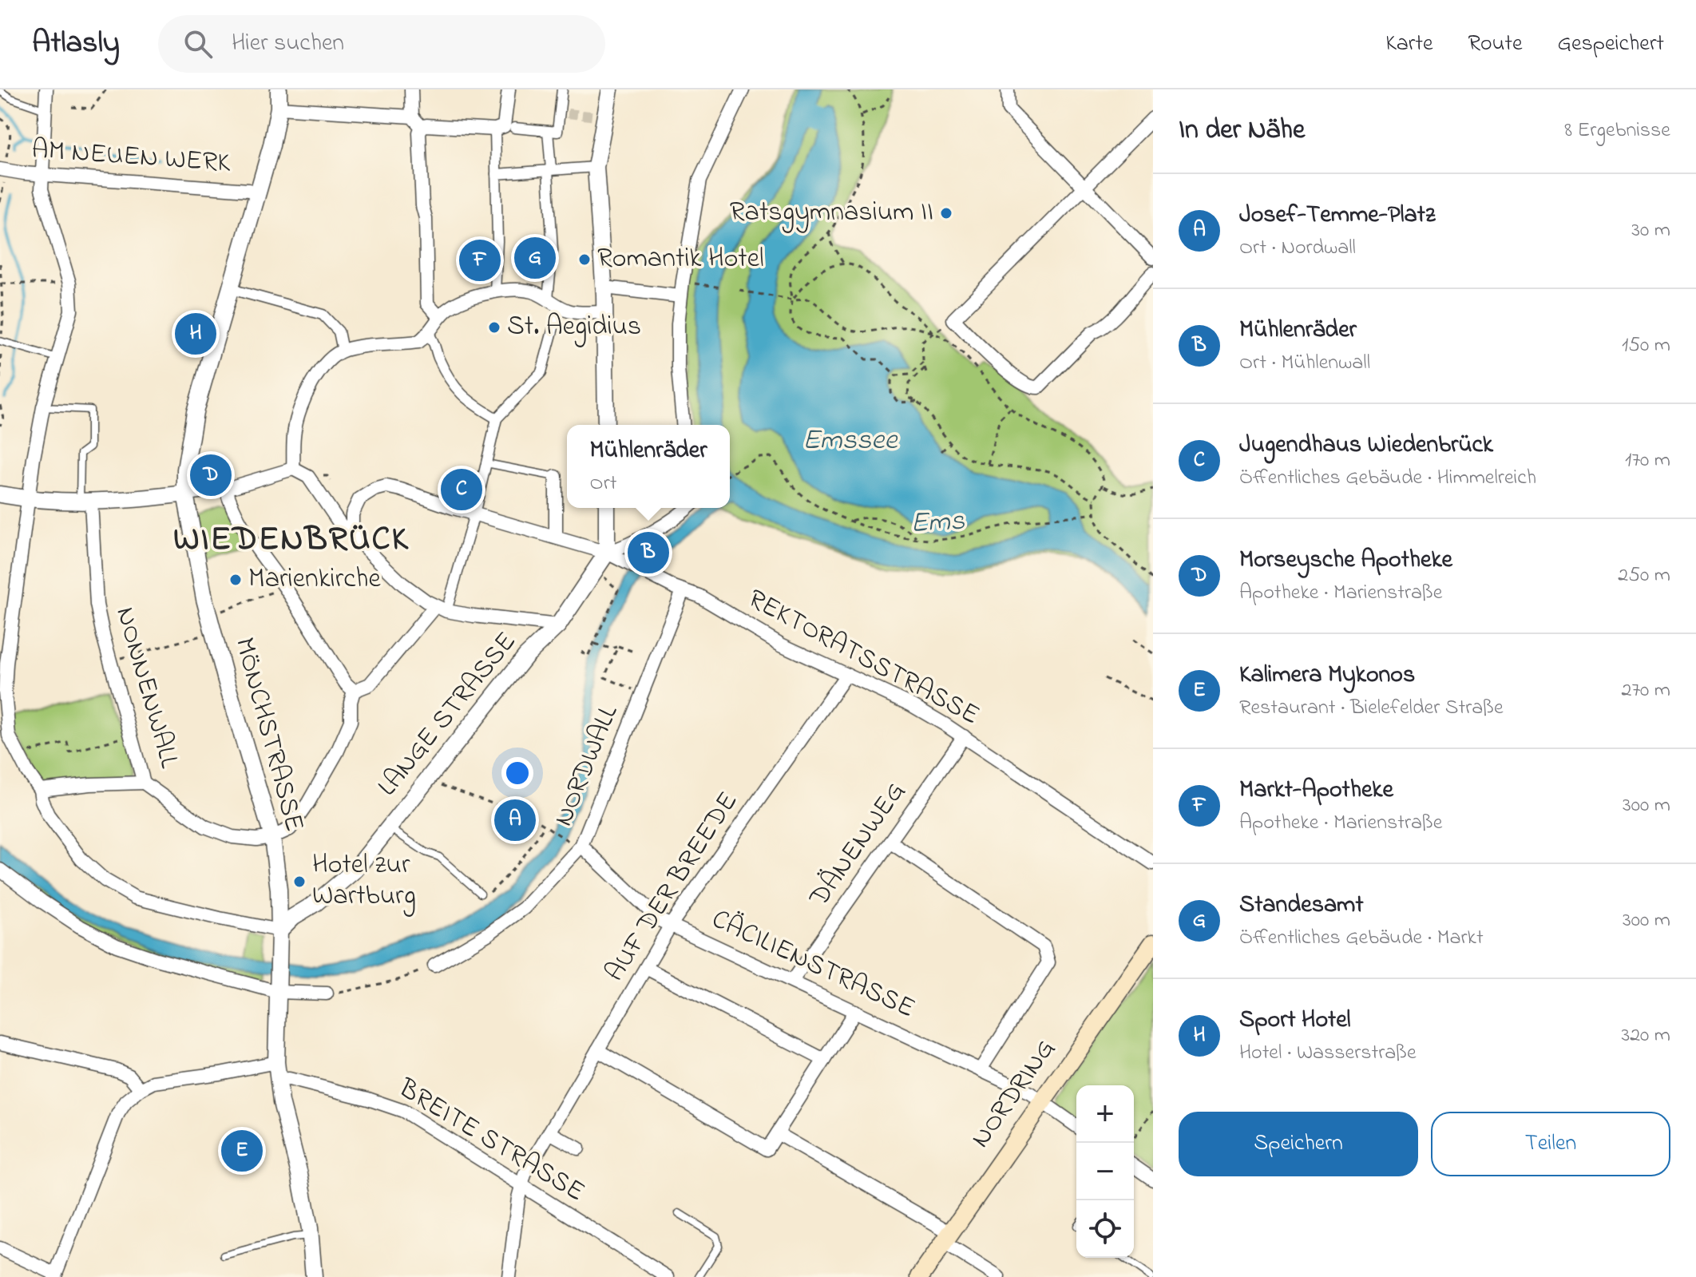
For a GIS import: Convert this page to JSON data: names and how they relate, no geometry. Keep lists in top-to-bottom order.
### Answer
{
  "streets": {
    "main road": ["NORDRING"],
    "street": [
      "AM NEUEN WERK",
      "REKTORATSSTRASSE",
      "NONNENWALL",
      "LANGE STRASSE",
      "MÖNCHSTRASSE",
      "NORDWALL",
      "DÄNENWEG",
      "AUF DER BREEDE",
      "CÄCILIENSTRASSE",
      "BREITE STRASSE"
    ]
  },
  "crossings": [
    ["AM NEUEN WERK", "MÖNCHSTRASSE"],
    ["REKTORATSSTRASSE", "LANGE STRASSE"],
    ["REKTORATSSTRASSE", "NORDWALL"],
    ["REKTORATSSTRASSE", "DÄNENWEG"],
    ["REKTORATSSTRASSE", "AUF DER BREEDE"],
    ["NONNENWALL", "MÖNCHSTRASSE"],
    ["LANGE STRASSE", "MÖNCHSTRASSE"],
    ["MÖNCHSTRASSE", "BREITE STRASSE"],
    ["NORDWALL", "CÄCILIENSTRASSE"],
    ["DÄNENWEG", "CÄCILIENSTRASSE"],
    ["AUF DER BREEDE", "CÄCILIENSTRASSE"],
    ["AUF DER BREEDE", "BREITE STRASSE"],
    ["CÄCILIENSTRASSE", "NORDRING"]
  ],
  "districts": ["WIEDENBRÜCK"],
  "water": ["Emssee", "Ems"],
  "places": [
    "Ratsgymnasium II",
    "Romantik Hotel",
    "St. Aegidius",
    "Marienkirche",
    "Hotel zur Wartburg"
  ],
  "page": {
    "header": "Atlasly",
    "search": "Hier suchen",
    "nav": ["Karte", "Route", "Gespeichert"],
    "heading": ["In der Nähe", "8 Ergebnisse"],
    "list": [
      {
        "mark": "A",
        "name": "Josef-Temme-Platz",
        "note": "Ort · Nordwall",
        "value": "30 m"
      },
      {
        "mark": "B",
        "name": "Mühlenräder",
        "note": "Ort · Mühlenwall",
        "value": "150 m"
      },
      {
        "mark": "C",
        "name": "Jugendhaus Wiedenbrück",
        "note": "Öffentliches Gebäude · Himmelreich",
        "value": "170 m"
      },
      {
        "mark": "D",
        "name": "Morseysche Apotheke",
        "note": "Apotheke · Marienstraße",
        "value": "250 m"
      },
      {
        "mark": "E",
        "name": "Kalimera Mykonos",
        "note": "Restaurant · Bielefelder Straße",
        "value": "270 m"
      },
      {
        "mark": "F",
        "name": "Markt-Apotheke",
        "note": "Apotheke · Marienstraße",
        "value": "300 m"
      },
      {
        "mark": "G",
        "name": "Standesamt",
        "note": "Öffentliches Gebäude · Markt",
        "value": "300 m"
      },
      {
        "mark": "H",
        "name": "Sport Hotel",
        "note": "Hotel · Wasserstraße",
        "value": "320 m"
      }
    ],
    "pins": [
      "G",
      "F",
      "H",
      "D",
      "C",
      "B",
      "A",
      "E"
    ],
    "popup": ["Mühlenräder", "Ort"],
    "map_buttons": ["+", "−"],
    "buttons": ["Speichern", "Teilen"]
  }
}
